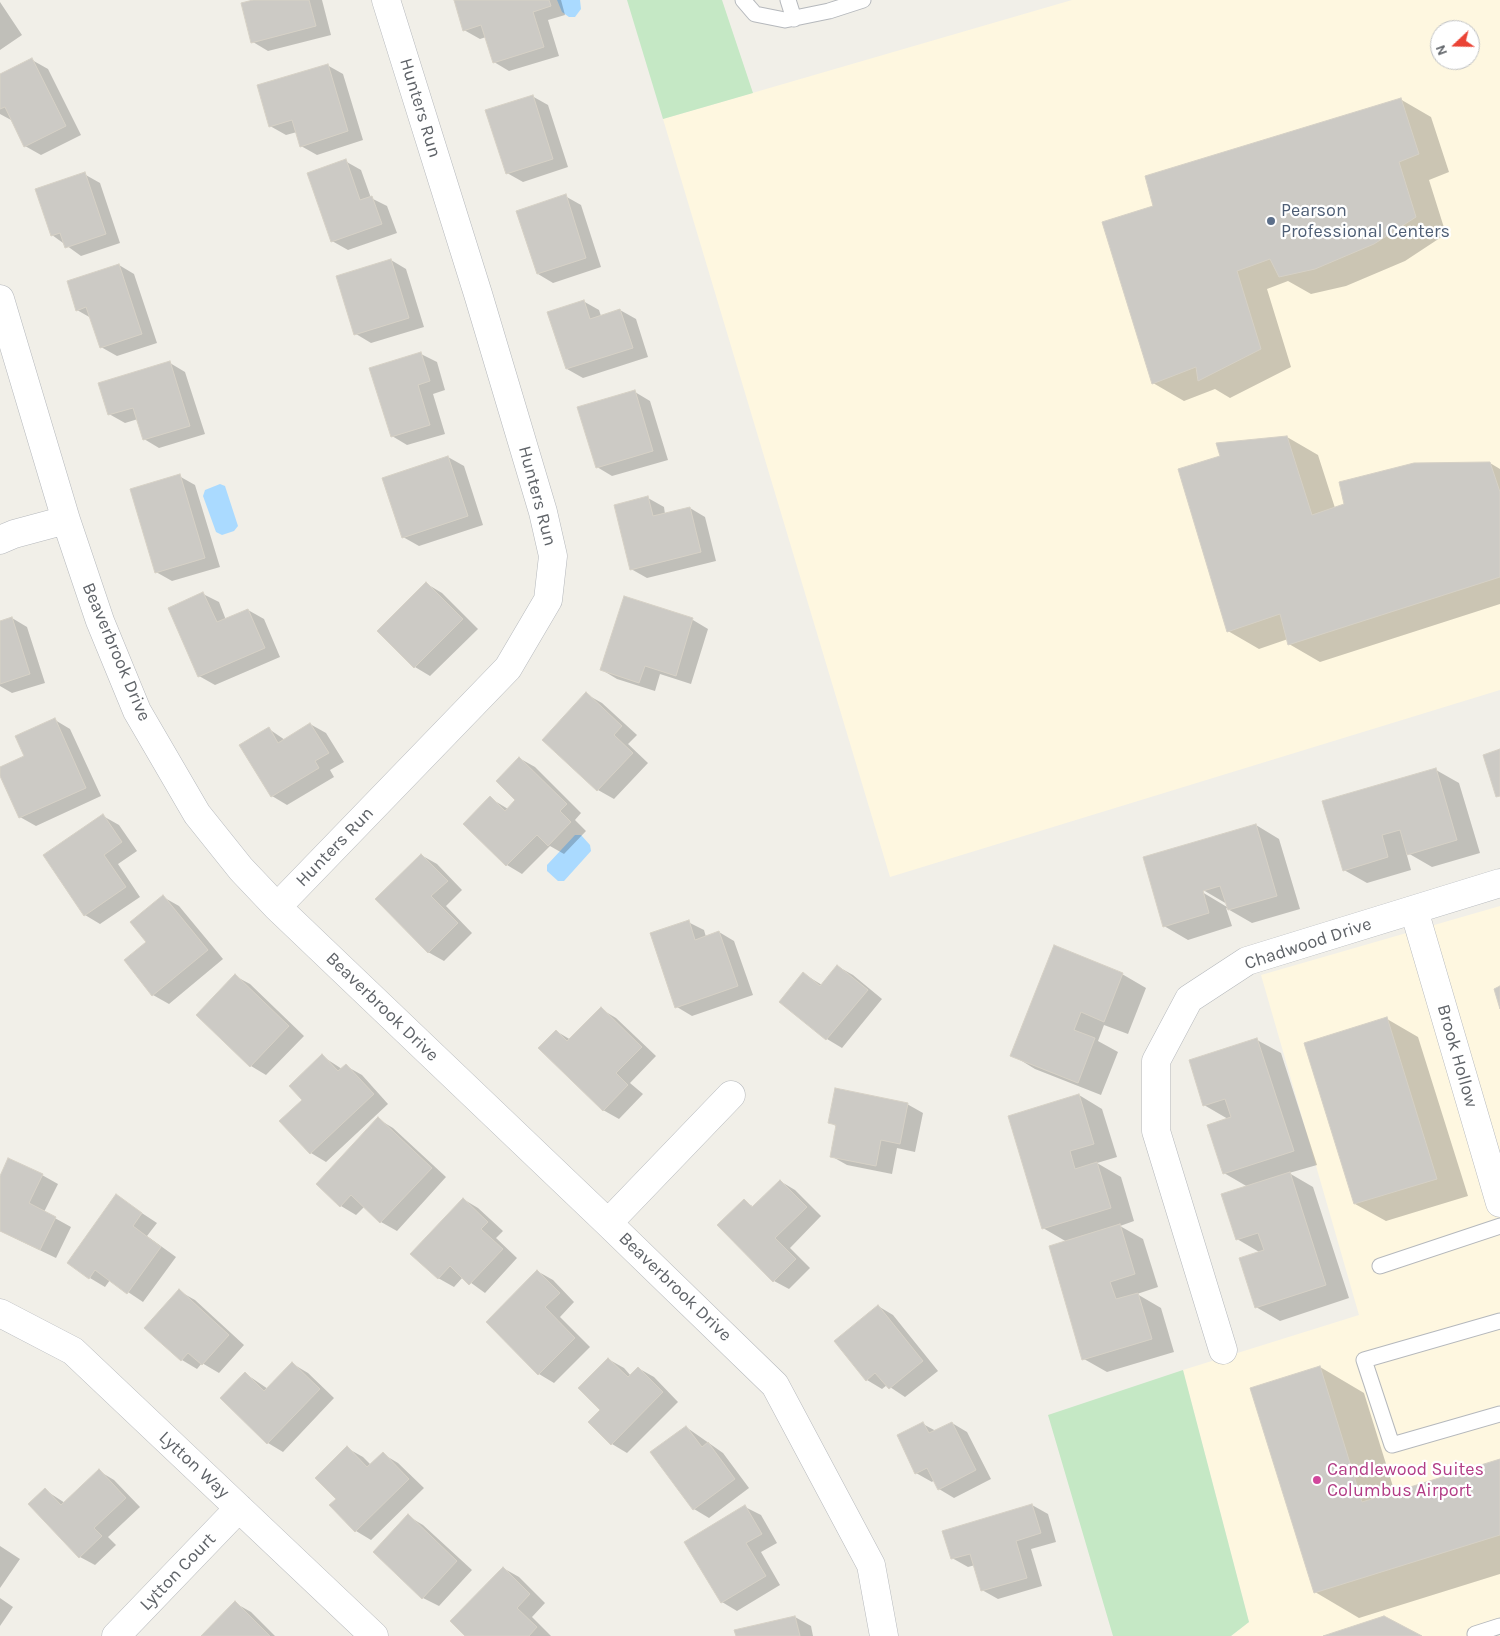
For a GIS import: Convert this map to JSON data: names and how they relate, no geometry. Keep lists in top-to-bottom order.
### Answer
{
  "streets": {
    "street": [
      "Hunters Run",
      "Beaverbrook Drive",
      "Chadwood Drive",
      "Brook Hollow",
      "Lytton Way",
      "Lytton Court"
    ]
  },
  "crossings": [
    ["Hunters Run", "Beaverbrook Drive"],
    ["Chadwood Drive", "Brook Hollow"],
    ["Lytton Way", "Lytton Court"]
  ],
  "places": ["Pearson Professional Centers", "Candlewood Suites Columbus Airport"],
  "north": "left"
}
